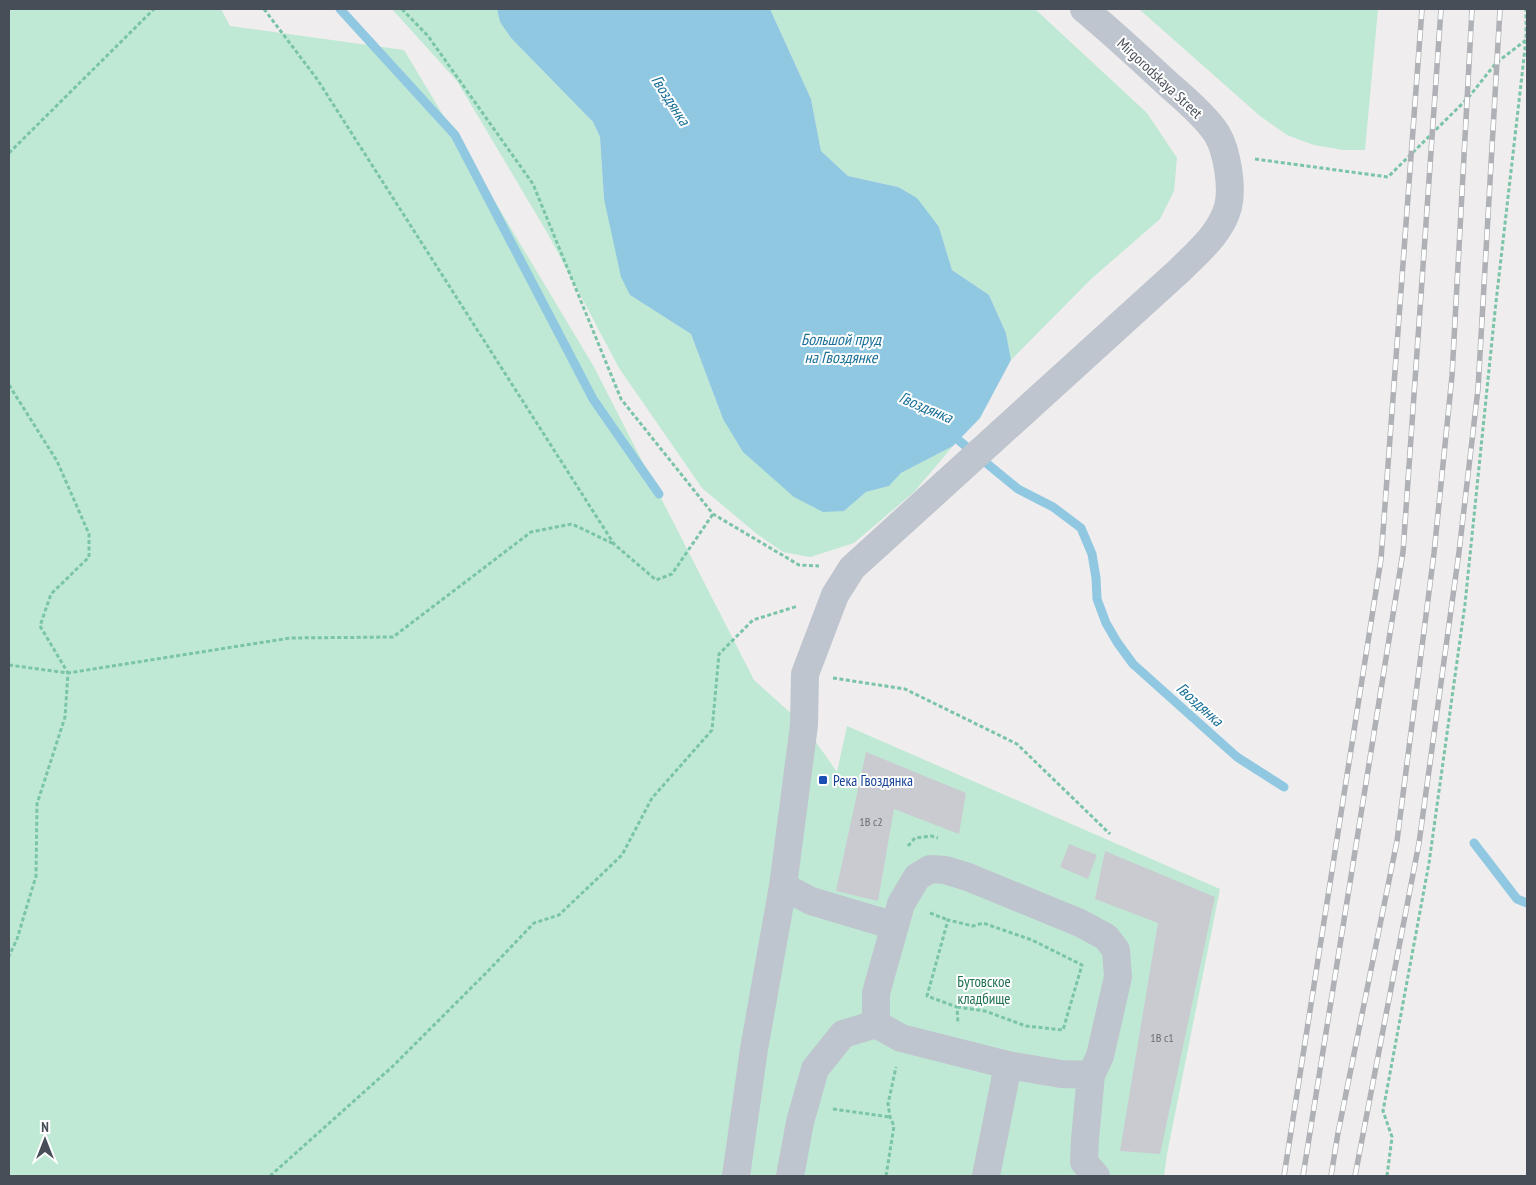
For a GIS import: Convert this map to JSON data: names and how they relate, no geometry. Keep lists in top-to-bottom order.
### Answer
{
  "streets": {
    "street": ["Mirgorodskaya Street"]
  },
  "water": ["Гвоздянка", "Большой пруд на Гвоздянке"],
  "parks": ["Бутовское кладбище"],
  "places": {
    "transit": ["Река Гвоздянка"]
  },
  "house_numbers": ["1В с2", "1В с1"],
  "north": "top"
}
